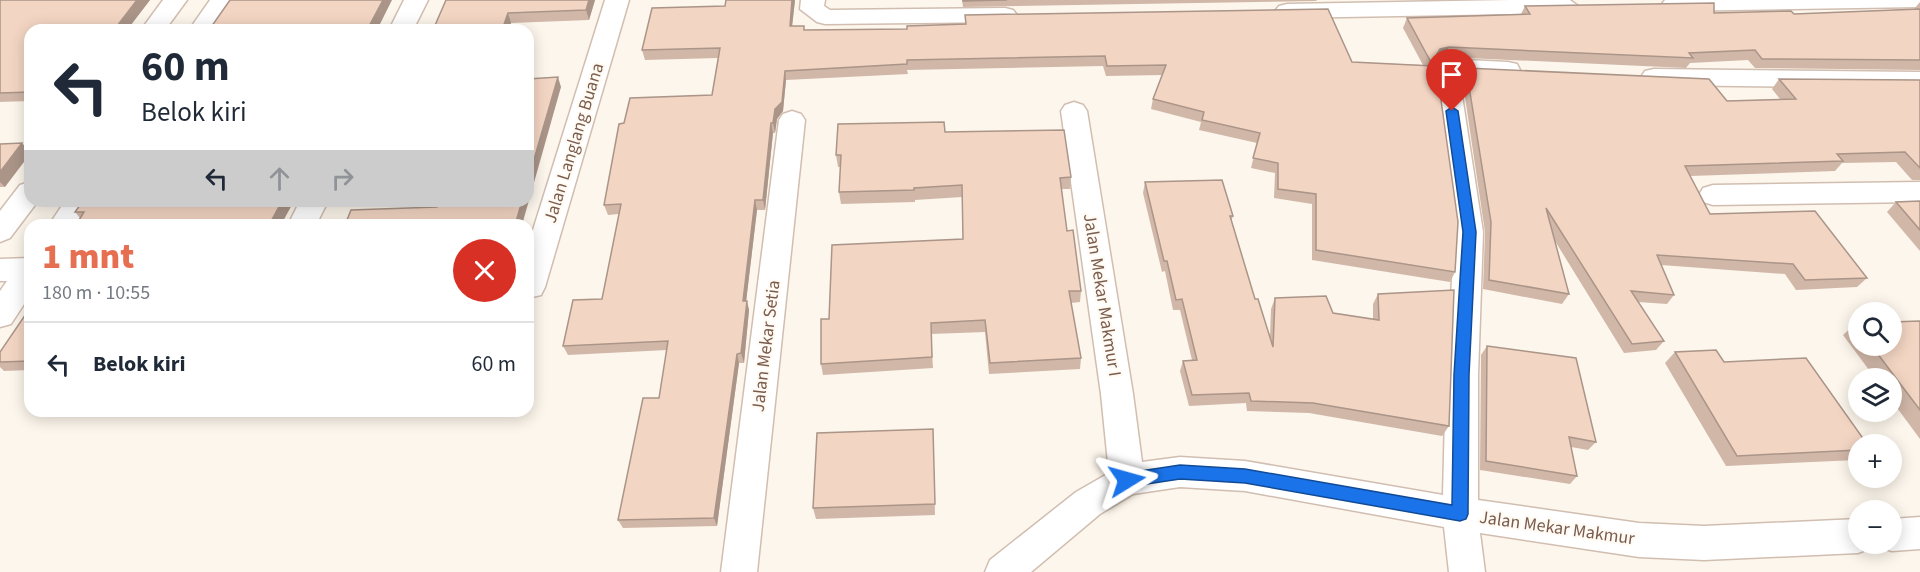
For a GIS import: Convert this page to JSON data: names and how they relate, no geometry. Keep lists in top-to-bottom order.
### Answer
{
  "streets": {
    "street": [
      "Jalan Langlang Buana",
      "Jalan Mekar Makmur I",
      "Jalan Mekar Setia",
      "Jalan Mekar Makmur"
    ]
  },
  "crossings": [
    ["Jalan Mekar Makmur I", "Jalan Mekar Makmur"]
  ],
  "page": {
    "turn": ["60 m", "Belok kiri"],
    "heading": ["1 mnt", "180 m · 10:55"],
    "map_buttons": ["+", "−"],
    "list": [
      {
        "name": "Belok kiri",
        "value": "60 m"
      }
    ]
  }
}
